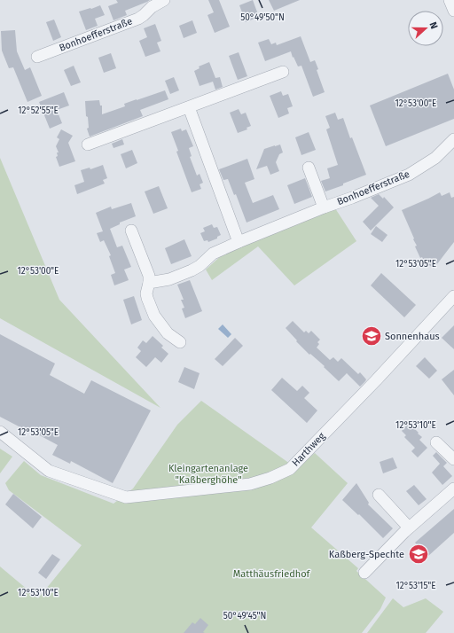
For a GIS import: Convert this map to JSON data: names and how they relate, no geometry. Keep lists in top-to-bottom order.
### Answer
{
  "streets": {
    "street": ["Bonhoefferstraße", "Harthweg"]
  },
  "parks": ["Kleingartenanlage \"Kaßberghöhe\"", "Matthäusfriedhof"],
  "places": {
    "school or university": ["Sonnenhaus", "Kaßberg-Spechte"]
  },
  "north": "right",
  "coordinates": [
    "50°49'50\"N",
    "12°53'00\"E",
    "12°52'55\"E",
    "12°53'05\"E",
    "12°53'10\"E",
    "12°53'15\"E",
    "50°49'45\"N"
  ]
}
